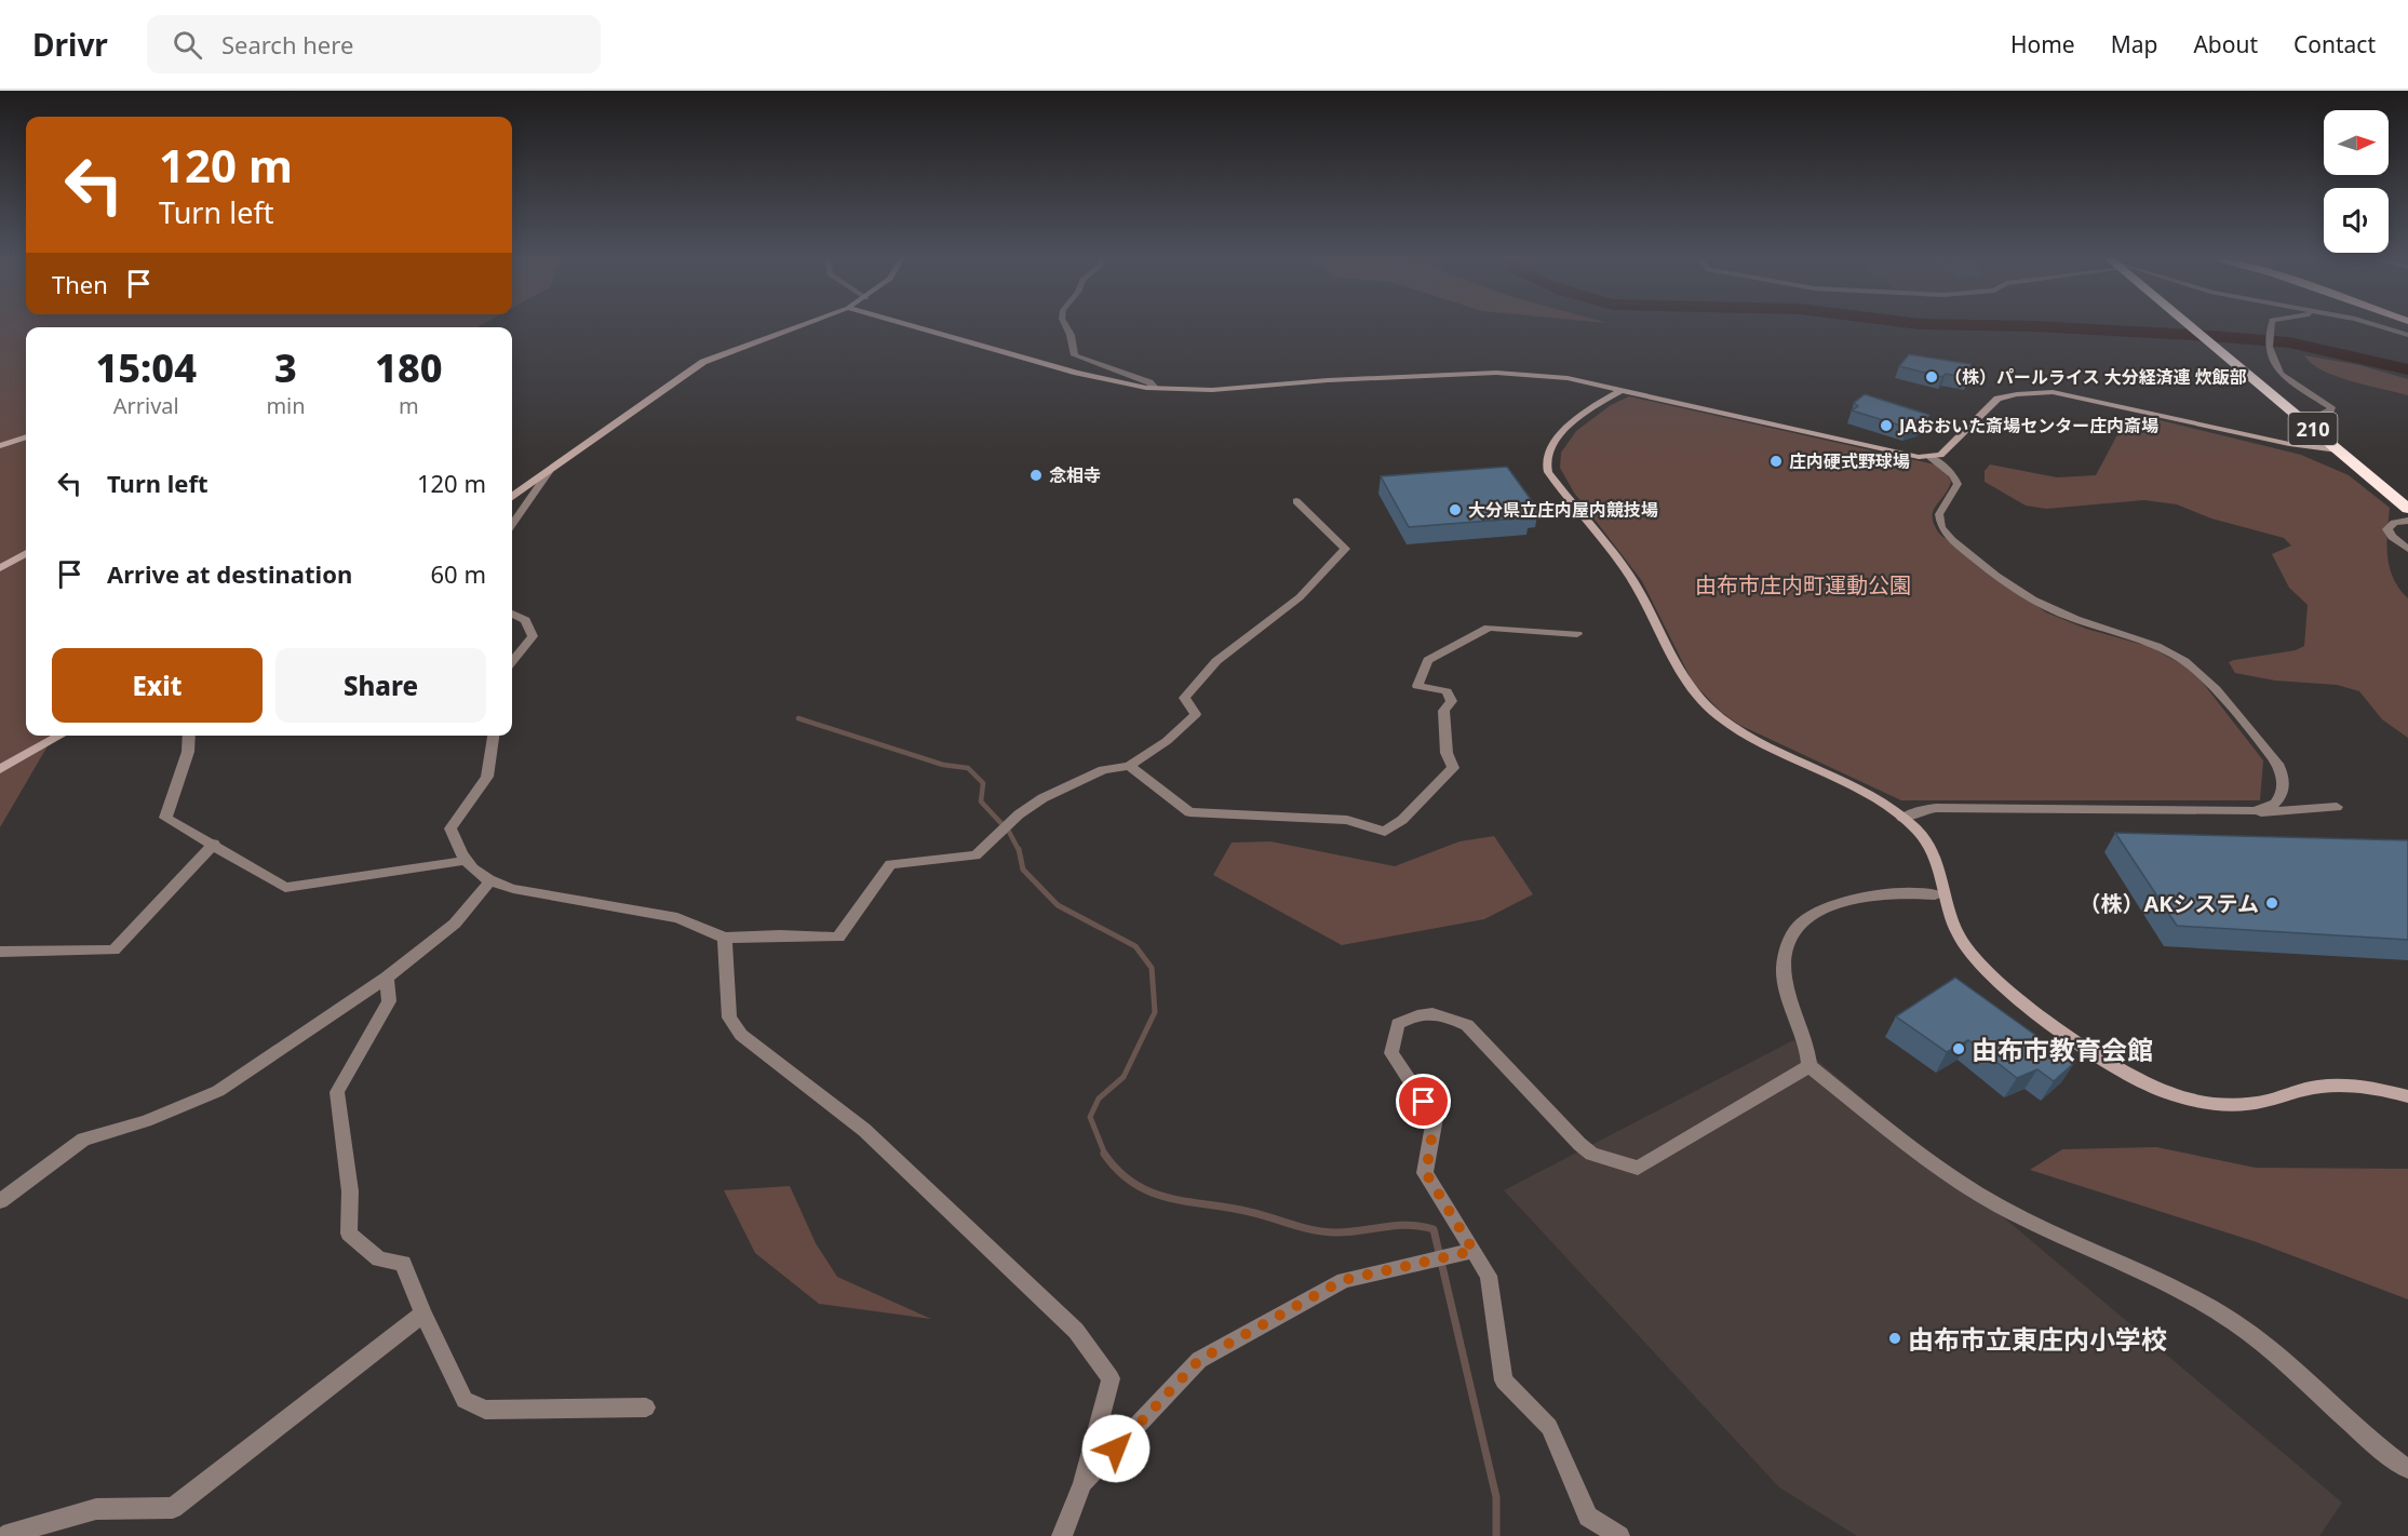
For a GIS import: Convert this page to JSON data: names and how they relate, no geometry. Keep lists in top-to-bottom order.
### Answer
{
  "streets": {
    "highway": ["210"]
  },
  "parks": ["由布市庄内町運動公園"],
  "places": [
    "（株）パールライス 大分経済連 炊飯部",
    "JAおおいた斎場センター庄内斎場",
    "庄内硬式野球場",
    "念相寺",
    "大分県立庄内屋内競技場",
    "（株）AKシステム",
    "由布市教育会館",
    "由布市立東庄内小学校"
  ],
  "north": "right",
  "page": {
    "header": "Drivr",
    "search": "Search here",
    "nav": [
      "Home",
      "Map",
      "About",
      "Contact"
    ],
    "turn": ["120 m", "Turn left"],
    "then": "Then",
    "eta": [
      "15:04",
      "Arrival",
      "3",
      "min",
      "180",
      "m"
    ],
    "list": [
      {
        "name": "Turn left",
        "value": "120 m"
      },
      {
        "name": "Arrive at destination",
        "value": "60 m"
      }
    ],
    "buttons": ["Exit", "Share"]
  }
}
